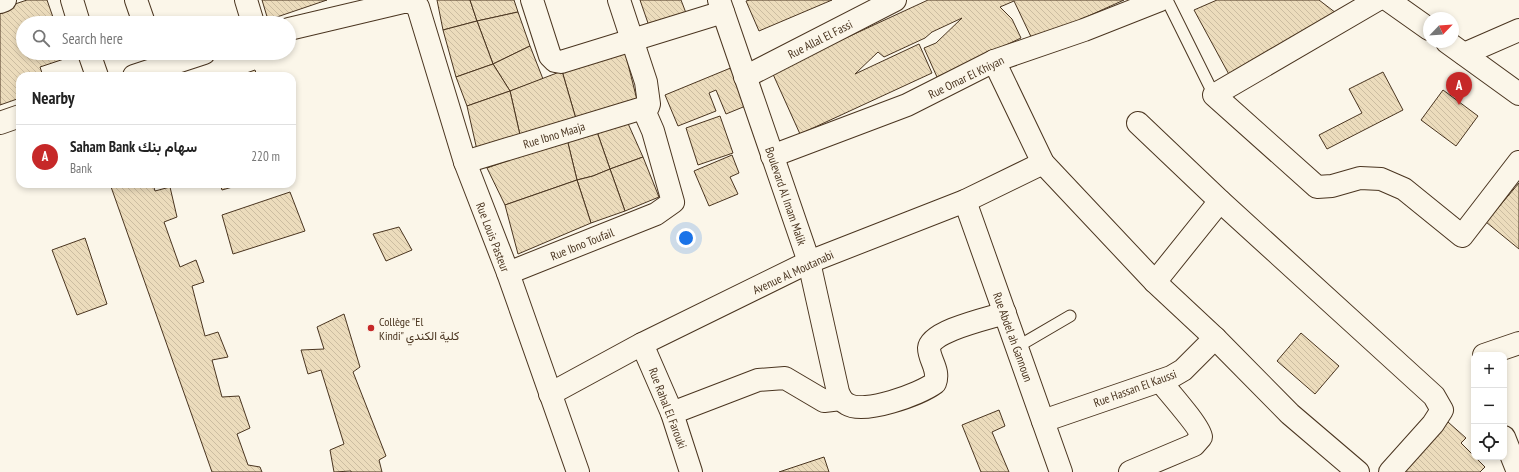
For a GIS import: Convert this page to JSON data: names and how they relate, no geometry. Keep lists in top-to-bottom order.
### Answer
{
  "streets": {
    "street": [
      "Rue Allal El Fassi",
      "Rue Omar El Khiyan",
      "Rue Ibno Maaja",
      "Boulevard Al Imam Malik",
      "Rue Louis Pasteur",
      "Rue Ibno Toufail",
      "Avenue Al Moutanabi",
      "Rue Abdel ah Gannoun",
      "Rue Hassan El Kaussi",
      "Rue Rahal El Farouki"
    ]
  },
  "crossings": [
    ["Rue Allal El Fassi", "Boulevard Al Imam Malik"],
    ["Rue Omar El Khiyan", "Boulevard Al Imam Malik"],
    ["Rue Ibno Maaja", "Rue Louis Pasteur"],
    ["Rue Ibno Maaja", "Rue Ibno Toufail"],
    ["Boulevard Al Imam Malik", "Avenue Al Moutanabi"],
    ["Rue Louis Pasteur", "Rue Ibno Toufail"],
    ["Rue Louis Pasteur", "Avenue Al Moutanabi"],
    ["Avenue Al Moutanabi", "Rue Abdel ah Gannoun"],
    ["Avenue Al Moutanabi", "Rue Rahal El Farouki"],
    ["Rue Abdel ah Gannoun", "Rue Hassan El Kaussi"]
  ],
  "places": ["Collège \"El Kindi\" كلية الكندي"],
  "north": "top right",
  "page": {
    "search": "Search here",
    "pins": "A",
    "heading": "Nearby",
    "list": [
      {
        "mark": "A",
        "name": "Saham Bank سهام بنك",
        "note": "Bank",
        "value": "220 m"
      }
    ],
    "map_buttons": ["+", "−"]
  }
}
